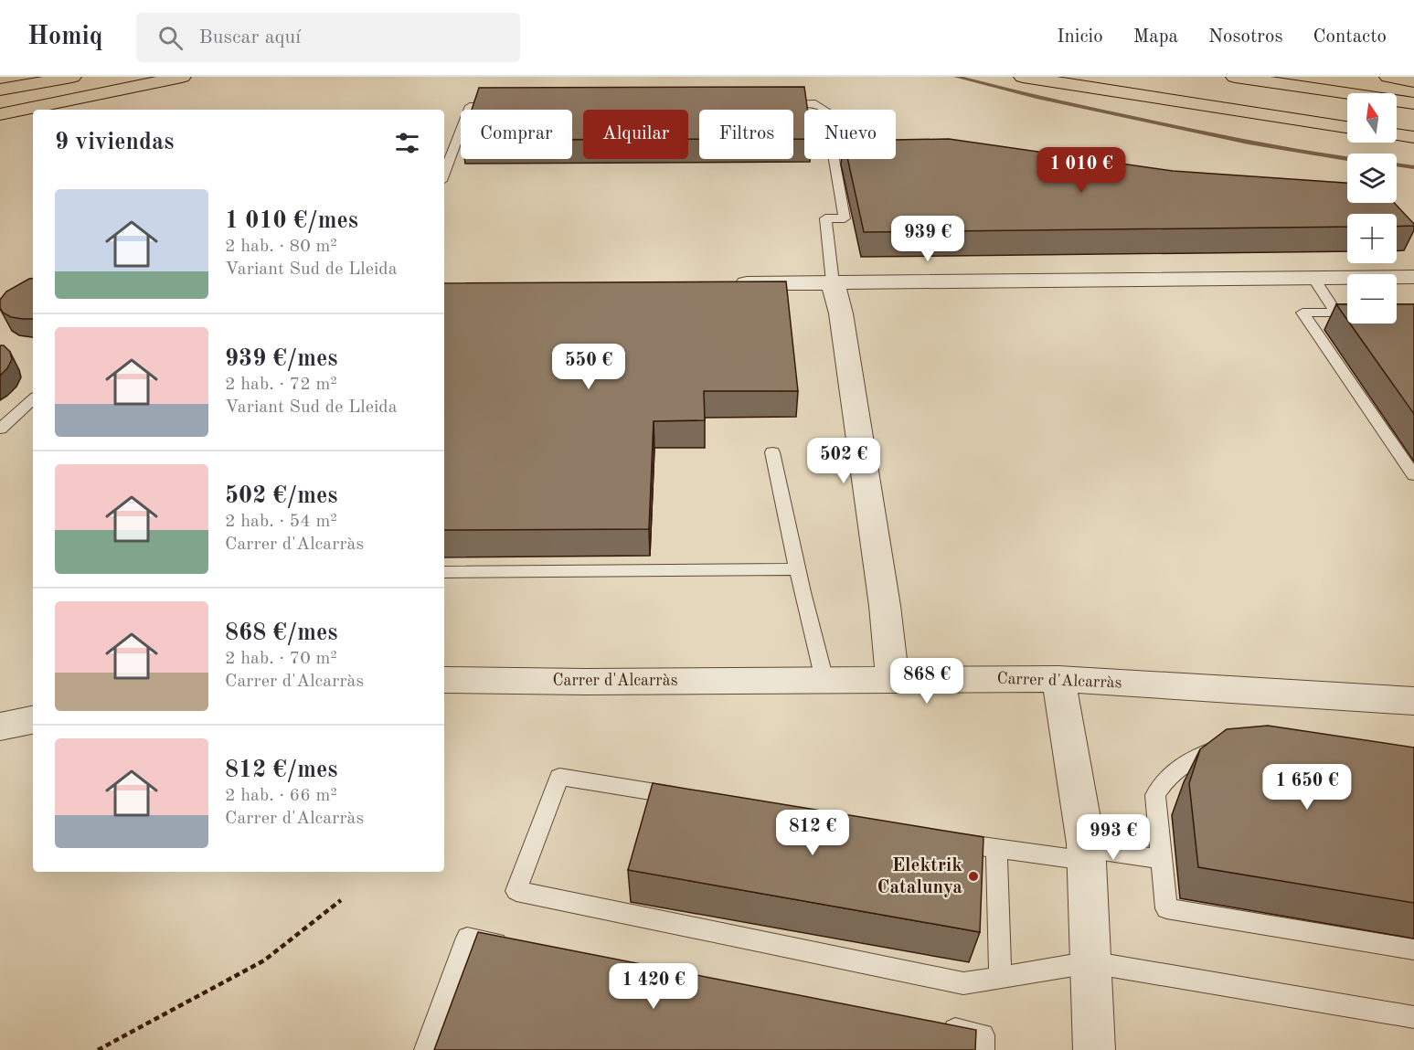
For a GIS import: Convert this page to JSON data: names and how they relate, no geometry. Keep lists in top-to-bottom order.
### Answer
{
  "streets": {
    "street": ["Carrer d'Alcarràs"]
  },
  "places": ["Elektrik Catalunya"],
  "north": "top",
  "page": {
    "header": "Homiq",
    "search": "Buscar aquí",
    "nav": [
      "Inicio",
      "Mapa",
      "Nosotros",
      "Contacto"
    ],
    "map_buttons": ["+", "−"],
    "chip": [
      "Comprar",
      "Alquilar",
      "Filtros",
      "Nuevo"
    ],
    "heading": "9 viviendas",
    "price": [
      "1 010 €",
      "939 €",
      "550 €",
      "502 €",
      "868 €",
      "1 650 €",
      "812 €",
      "993 €",
      "1 420 €"
    ],
    "list": [
      {
        "name": "1 010 €/mes",
        "note": "2 hab. · 80 m² · Variant Sud de Lleida"
      },
      {
        "name": "939 €/mes",
        "note": "2 hab. · 72 m² · Variant Sud de Lleida"
      },
      {
        "name": "502 €/mes",
        "note": "2 hab. · 54 m² · Carrer d'Alcarràs"
      },
      {
        "name": "868 €/mes",
        "note": "2 hab. · 70 m² · Carrer d'Alcarràs"
      },
      {
        "name": "812 €/mes",
        "note": "2 hab. · 66 m² · Carrer d'Alcarràs"
      }
    ]
  }
}
